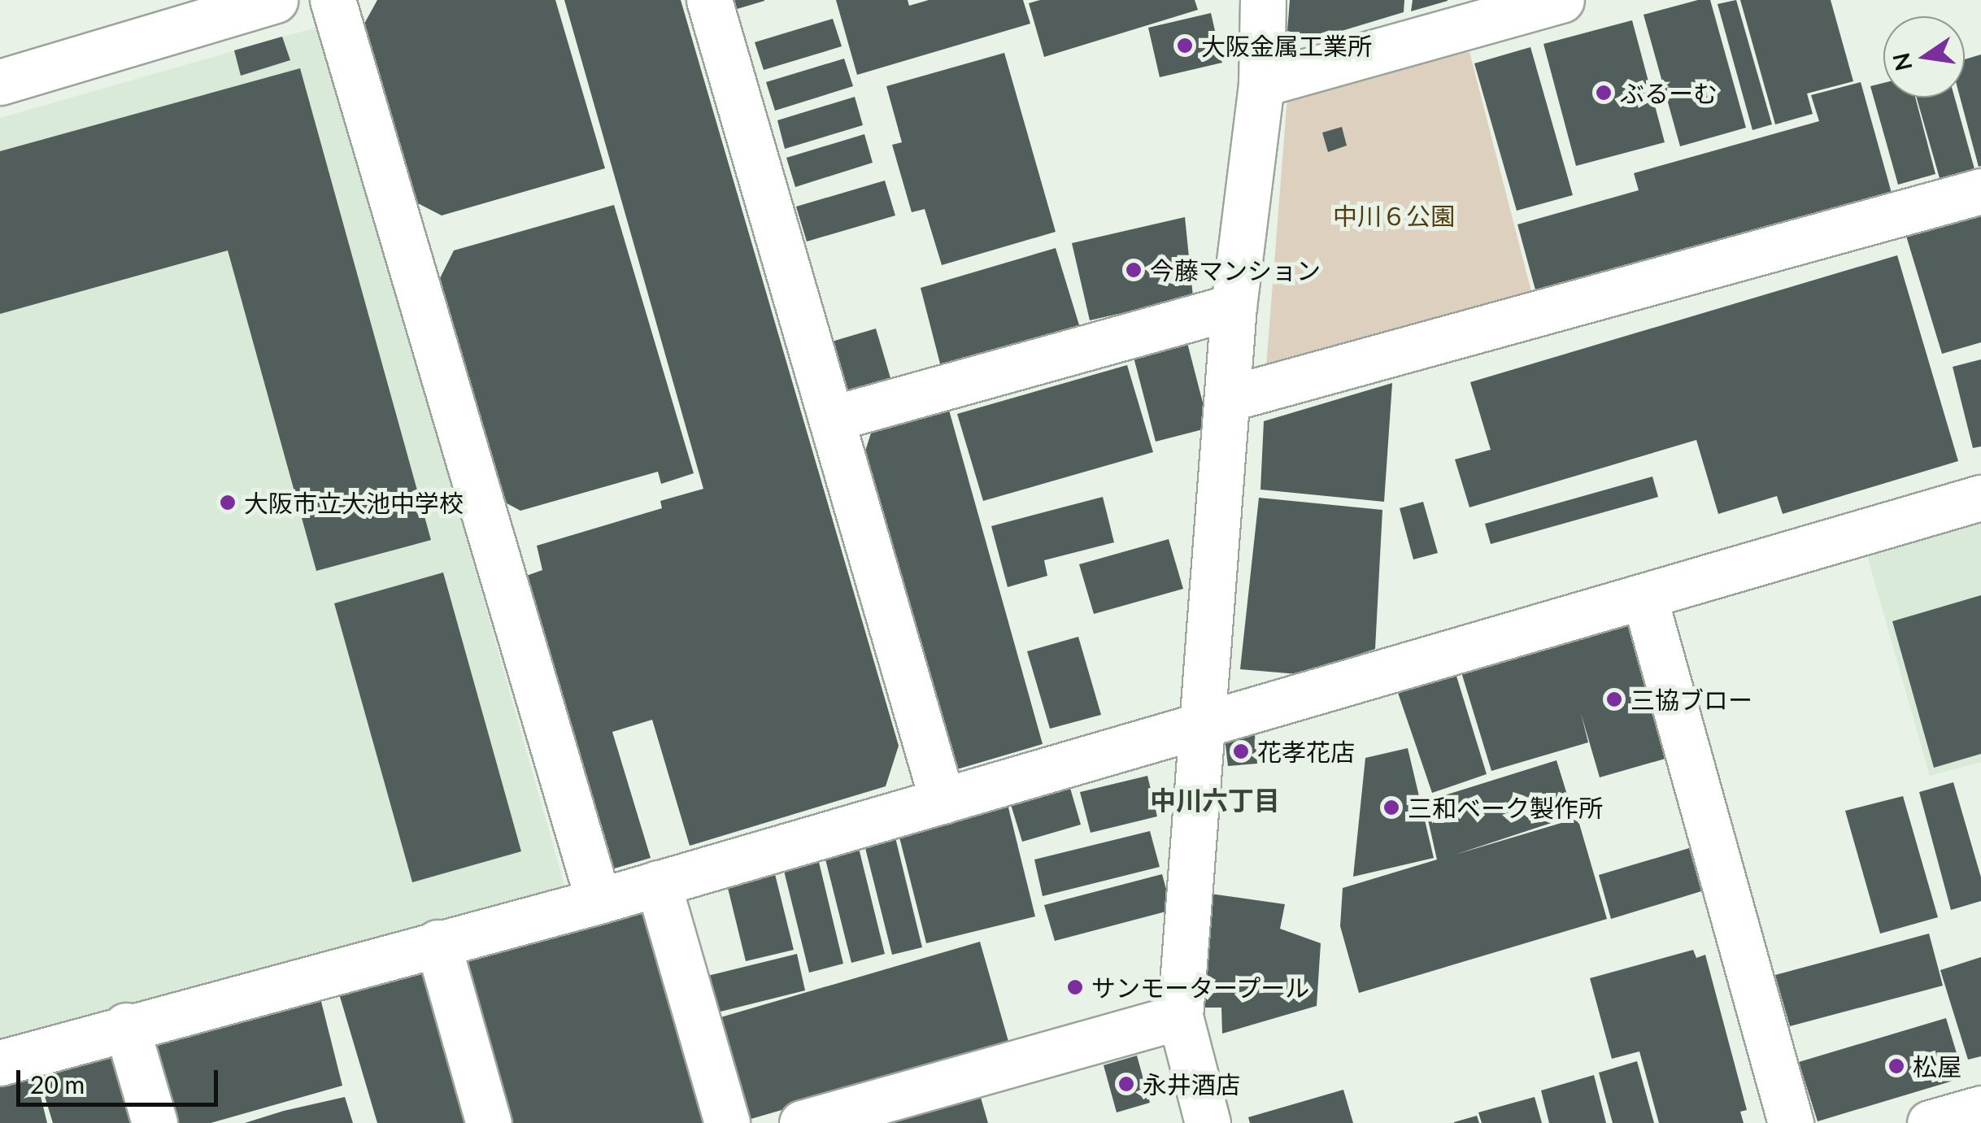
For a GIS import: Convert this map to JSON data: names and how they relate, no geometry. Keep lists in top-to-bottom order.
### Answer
{
  "districts": ["中川六丁目"],
  "parks": ["中川６公園"],
  "places": [
    "大阪金属工業所",
    "ぶるーむ",
    "今藤マンション",
    "大阪市立大池中学校",
    "三協ブロー",
    "花孝花店",
    "三和ベーク製作所",
    "サンモータープール",
    "松屋",
    "永井酒店"
  ],
  "scale_bar": "20 m",
  "north": "left"
}
